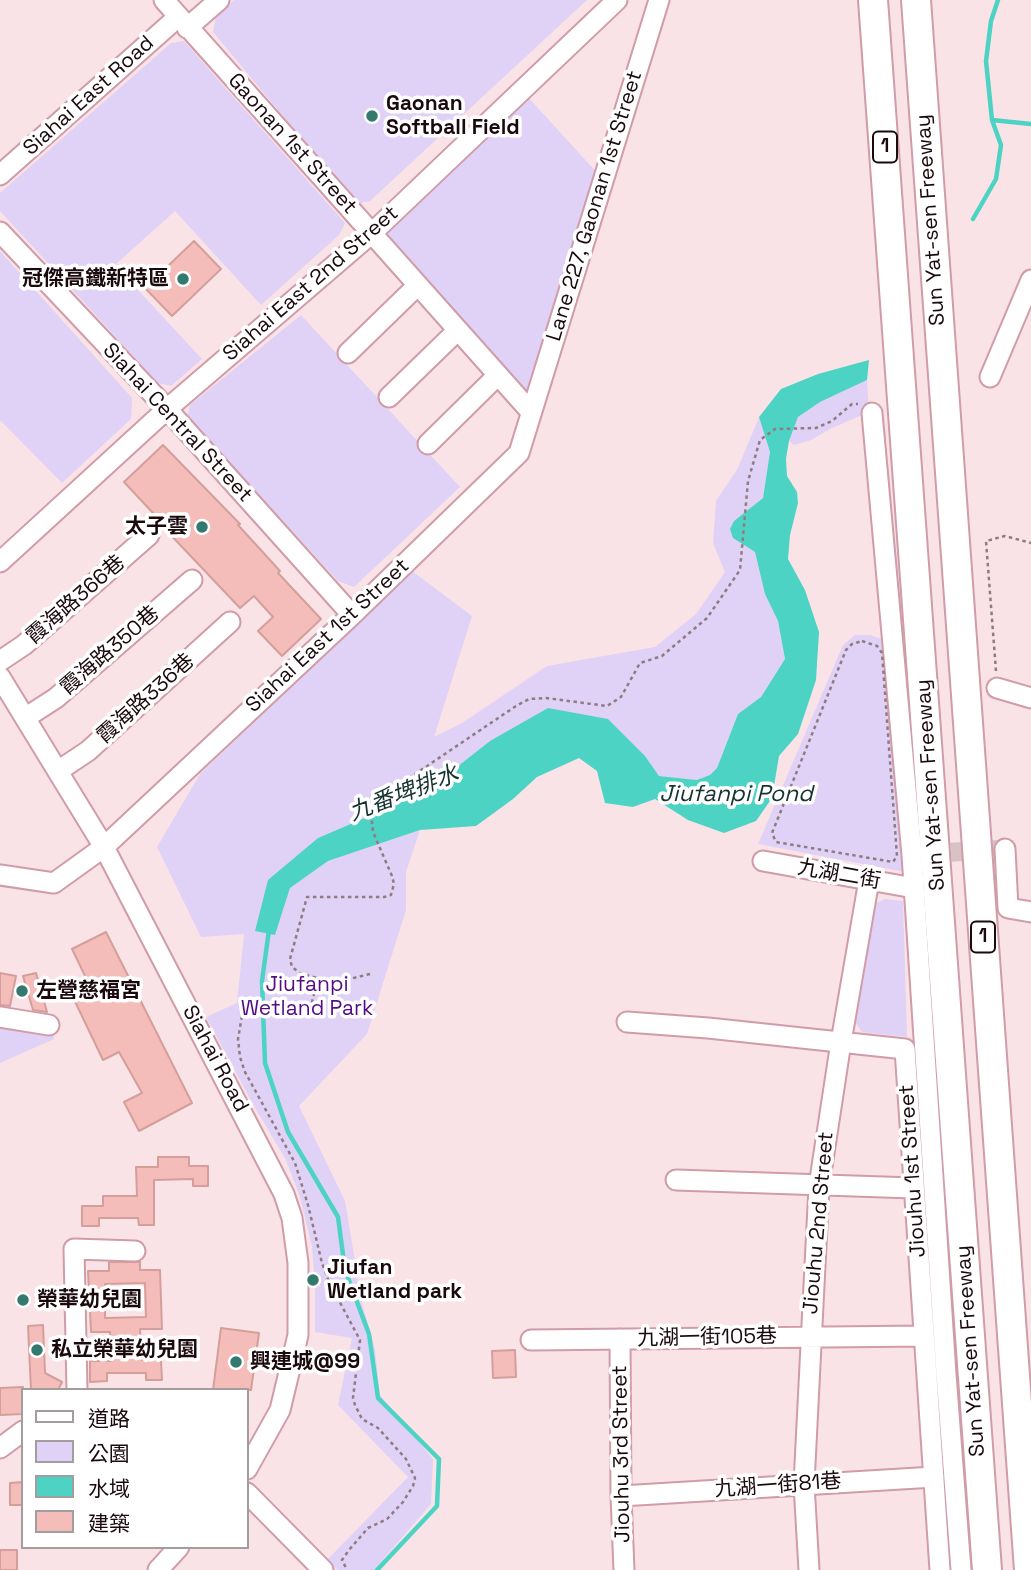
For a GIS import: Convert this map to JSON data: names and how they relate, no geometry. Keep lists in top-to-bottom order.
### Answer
{
  "streets": {
    "highway": ["1", "Sun Yat-sen Freeway"],
    "street": [
      "Siahai East Road",
      "Gaonan 1st Street",
      "Lane 227, Gaonan 1st Street",
      "Siahai East 2nd Street",
      "Siahai Central Street",
      "霞海路366巷",
      "Siahai East 1st Street",
      "霞海路350巷",
      "霞海路336巷",
      "九湖二街",
      "Siahai Road",
      "Jiouhu 1st Street",
      "Jiouhu 2nd Street",
      "九湖一街105巷",
      "Jiouhu 3rd Street",
      "九湖一街81巷"
    ]
  },
  "crossings": [
    ["Siahai East Road", "Gaonan 1st Street"],
    ["Gaonan 1st Street", "Lane 227, Gaonan 1st Street"],
    ["Gaonan 1st Street", "Siahai East 2nd Street"],
    ["Gaonan 1st Street", "Siahai East 1st Street"],
    ["Lane 227, Gaonan 1st Street", "Siahai East 1st Street"],
    ["Siahai East 2nd Street", "Siahai Central Street"],
    ["Siahai Central Street", "Siahai East 1st Street"],
    ["Siahai East 1st Street", "Siahai Road"],
    ["霞海路350巷", "Siahai Road"],
    ["霞海路336巷", "Siahai Road"],
    ["九湖二街", "Jiouhu 2nd Street"],
    ["Jiouhu 1st Street", "Jiouhu 2nd Street"],
    ["Jiouhu 1st Street", "九湖一街105巷"],
    ["Jiouhu 1st Street", "九湖一街81巷"],
    ["Jiouhu 2nd Street", "九湖一街105巷"],
    ["Jiouhu 2nd Street", "九湖一街81巷"],
    ["九湖一街105巷", "Jiouhu 3rd Street"],
    ["Jiouhu 3rd Street", "九湖一街81巷"]
  ],
  "water": ["九番埤排水", "Jiufanpi Pond"],
  "parks": ["Jiufanpi Wetland Park"],
  "places": [
    "Gaonan Softball Field",
    "冠傑高鐵新特區",
    "太子雲",
    "左營慈福宮",
    "Jiufan Wetland park",
    "榮華幼兒園",
    "私立榮華幼兒園",
    "興連城@99"
  ],
  "legend": [
    "道路",
    "公園",
    "水域",
    "建築"
  ]
}
